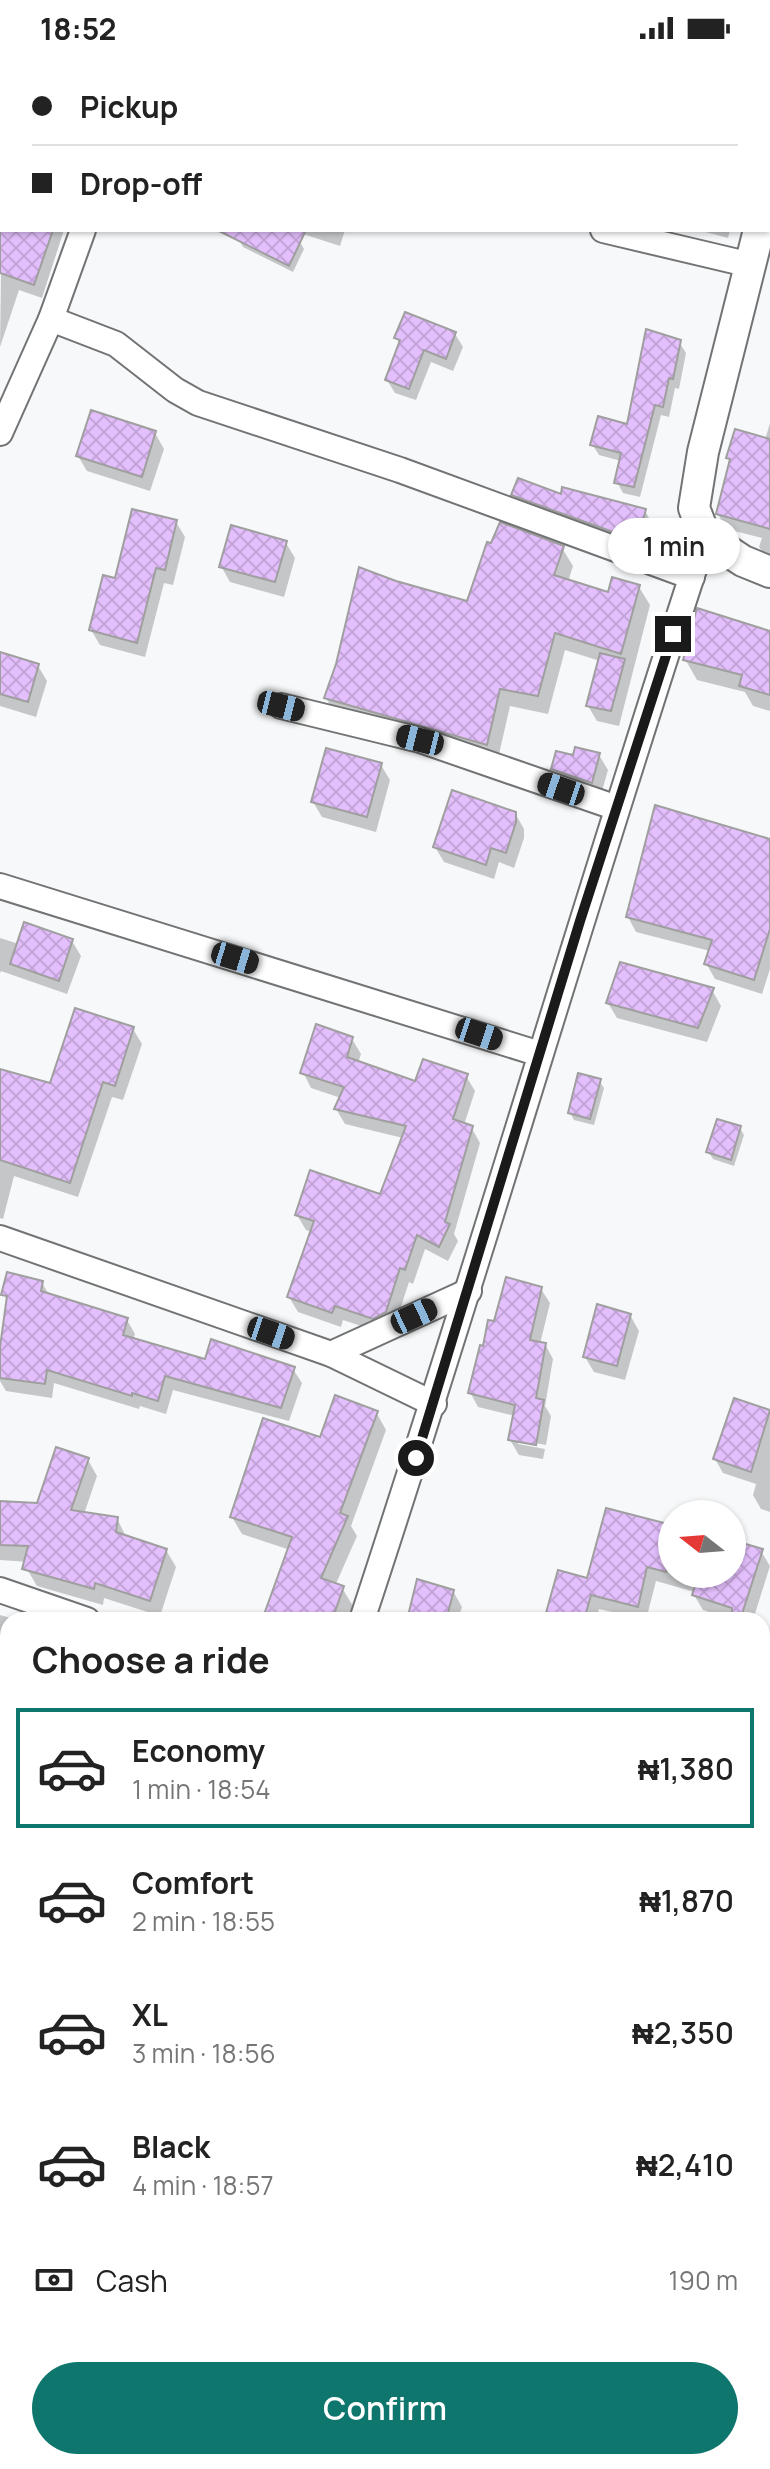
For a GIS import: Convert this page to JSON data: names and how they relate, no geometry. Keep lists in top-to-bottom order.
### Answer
{
  "north": "left",
  "page": {
    "status": "18:52",
    "banner": ["Pickup", "Drop-off"],
    "bubble": "1 min",
    "heading": "Choose a ride",
    "list": [
      {
        "name": "Economy",
        "note": "1 min · 18:54",
        "value": "₦1,380"
      },
      {
        "name": "Comfort",
        "note": "2 min · 18:55",
        "value": "₦1,870"
      },
      {
        "name": "XL",
        "note": "3 min · 18:56",
        "value": "₦2,350"
      },
      {
        "name": "Black",
        "note": "4 min · 18:57",
        "value": "₦2,410"
      }
    ],
    "pay": ["Cash", "190 m"],
    "buttons": "Confirm"
  }
}
